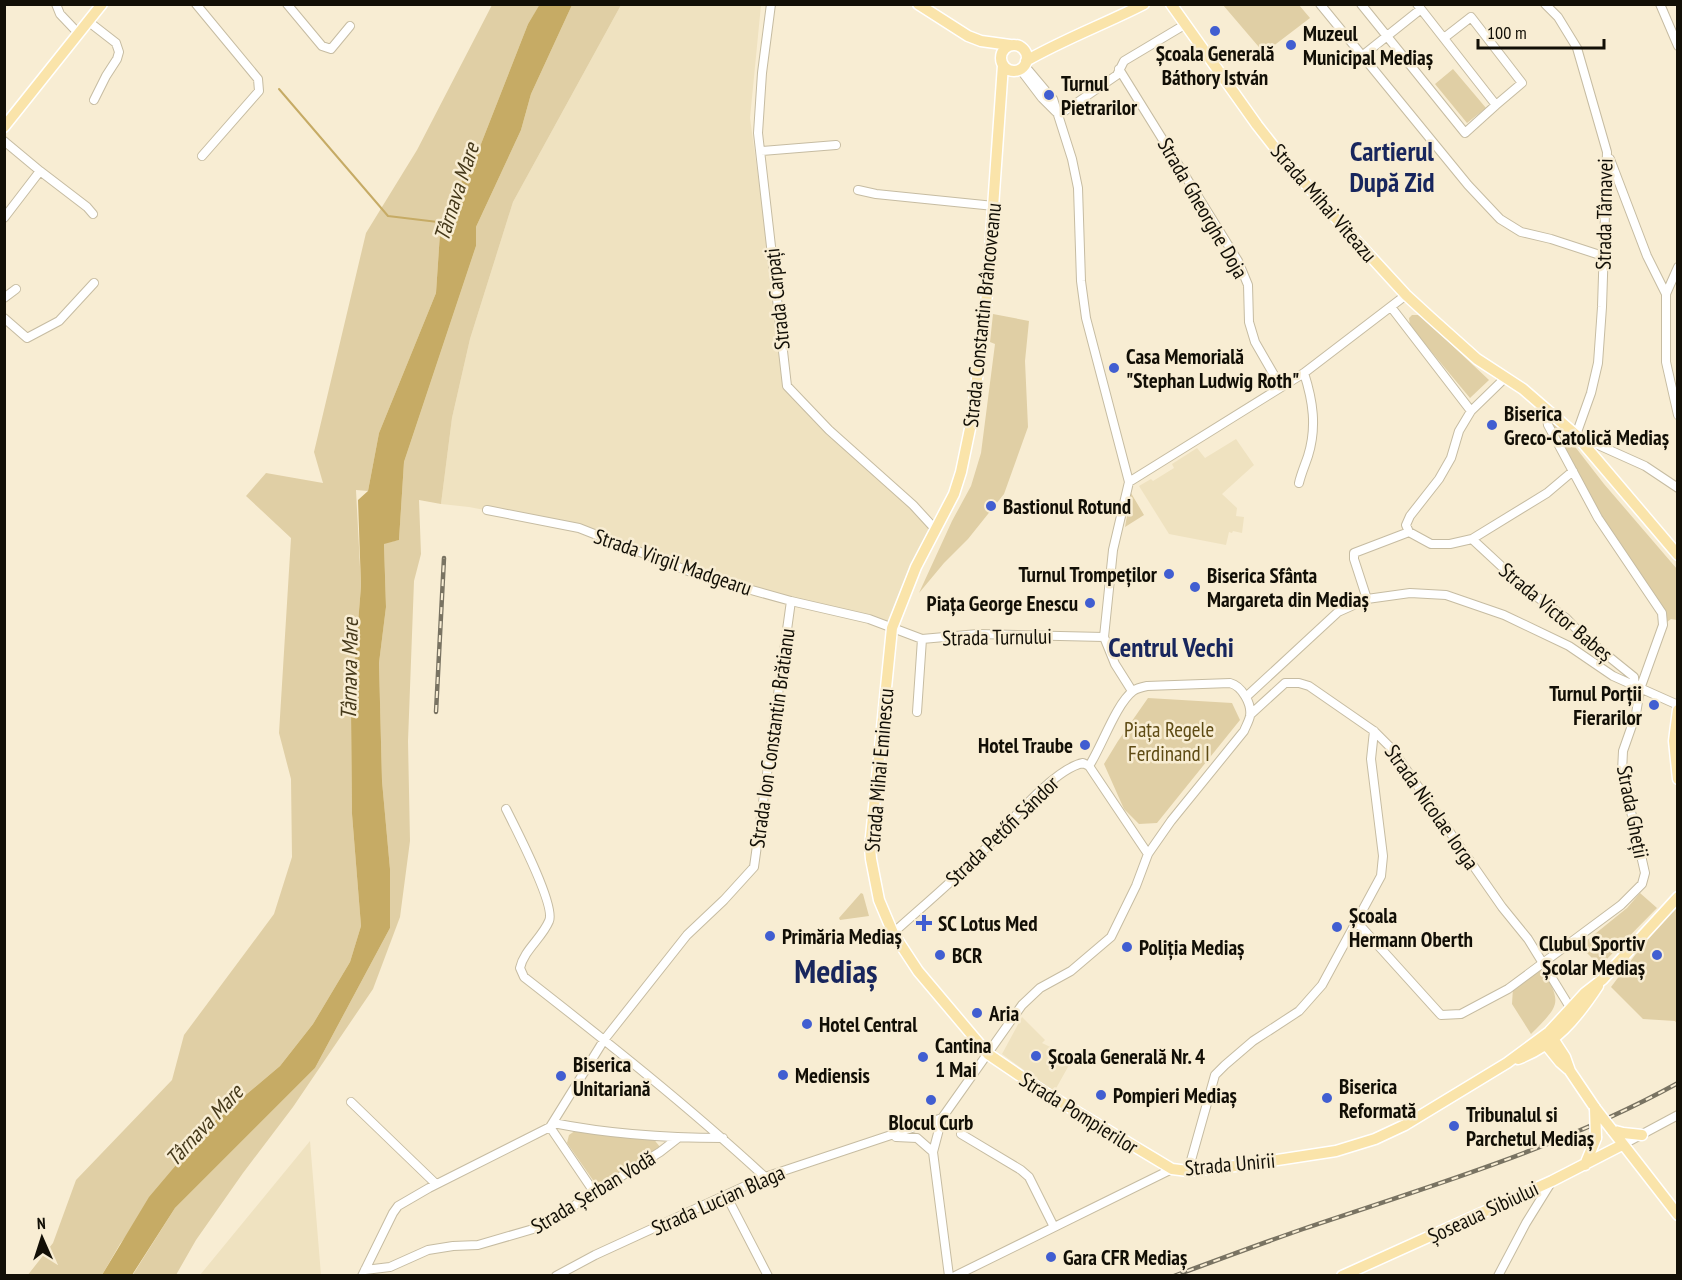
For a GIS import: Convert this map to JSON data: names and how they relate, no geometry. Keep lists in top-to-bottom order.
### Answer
{
  "streets": {
    "main road": [
      "Strada Mihai Viteazu",
      "Strada Constantin Brâncoveanu",
      "Strada Mihai Eminescu",
      "Strada Pompierilor",
      "Strada Unirii",
      "Șoseaua Sibiului"
    ],
    "street": [
      "Strada Gheorghe Doja",
      "Strada Târnavei",
      "Strada Carpați",
      "Strada Virgil Madgearu",
      "Strada Victor Babeș",
      "Strada Turnului",
      "Strada Ion Constantin Brătianu",
      "Strada Nicolae Iorga",
      "Strada Gheții",
      "Strada Petőfi Sándor",
      "Strada Șerban Vodă",
      "Strada Lucian Blaga"
    ]
  },
  "crossings": [
    ["Strada Mihai Viteazu", "Strada Târnavei"],
    ["Strada Carpați", "Strada Constantin Brâncoveanu"],
    ["Strada Carpați", "Strada Mihai Eminescu"],
    ["Strada Constantin Brâncoveanu", "Strada Mihai Eminescu"],
    ["Strada Virgil Madgearu", "Strada Turnului"],
    ["Strada Virgil Madgearu", "Strada Ion Constantin Brătianu"],
    ["Strada Virgil Madgearu", "Strada Mihai Eminescu"],
    ["Strada Victor Babeș", "Strada Gheții"],
    ["Strada Turnului", "Strada Mihai Eminescu"],
    ["Strada Mihai Eminescu", "Strada Petőfi Sándor"],
    ["Strada Mihai Eminescu", "Strada Pompierilor"],
    ["Strada Nicolae Iorga", "Strada Gheții"],
    ["Strada Pompierilor", "Strada Unirii"]
  ],
  "districts": ["Cartierul După Zid", "Centrul Vechi", "Mediaș"],
  "water": ["Târnava Mare"],
  "parks": ["Piața Regele Ferdinand I"],
  "places": {
    "other": [
      "Școala Generală Báthory István",
      "Muzeul Municipal Mediaș",
      "Turnul Pietrarilor",
      "Casa Memorială \"Stephan Ludwig Roth\"",
      "Biserica Greco-Catolică Mediaș",
      "Bastionul Rotund",
      "Turnul Trompeților",
      "Biserica Sfânta Margareta din Mediaș",
      "Piața George Enescu",
      "Turnul Porții Fierarilor",
      "Hotel Traube",
      "Școala Hermann Oberth",
      "Primăria Mediaș",
      "Poliția Mediaș",
      "BCR",
      "Clubul Sportiv Școlar Mediaș",
      "Aria",
      "Hotel Central",
      "Școala Generală Nr. 4",
      "Cantina 1 Mai",
      "Mediensis",
      "Biserica Unitariană",
      "Pompieri Mediaș",
      "Biserica Reformată",
      "Blocul Curb",
      "Tribunalul si Parchetul Mediaș",
      "Gara CFR Mediaș"
    ],
    "health": ["SC Lotus Med"]
  },
  "scale_bar": "100 m",
  "north": "top"
}
